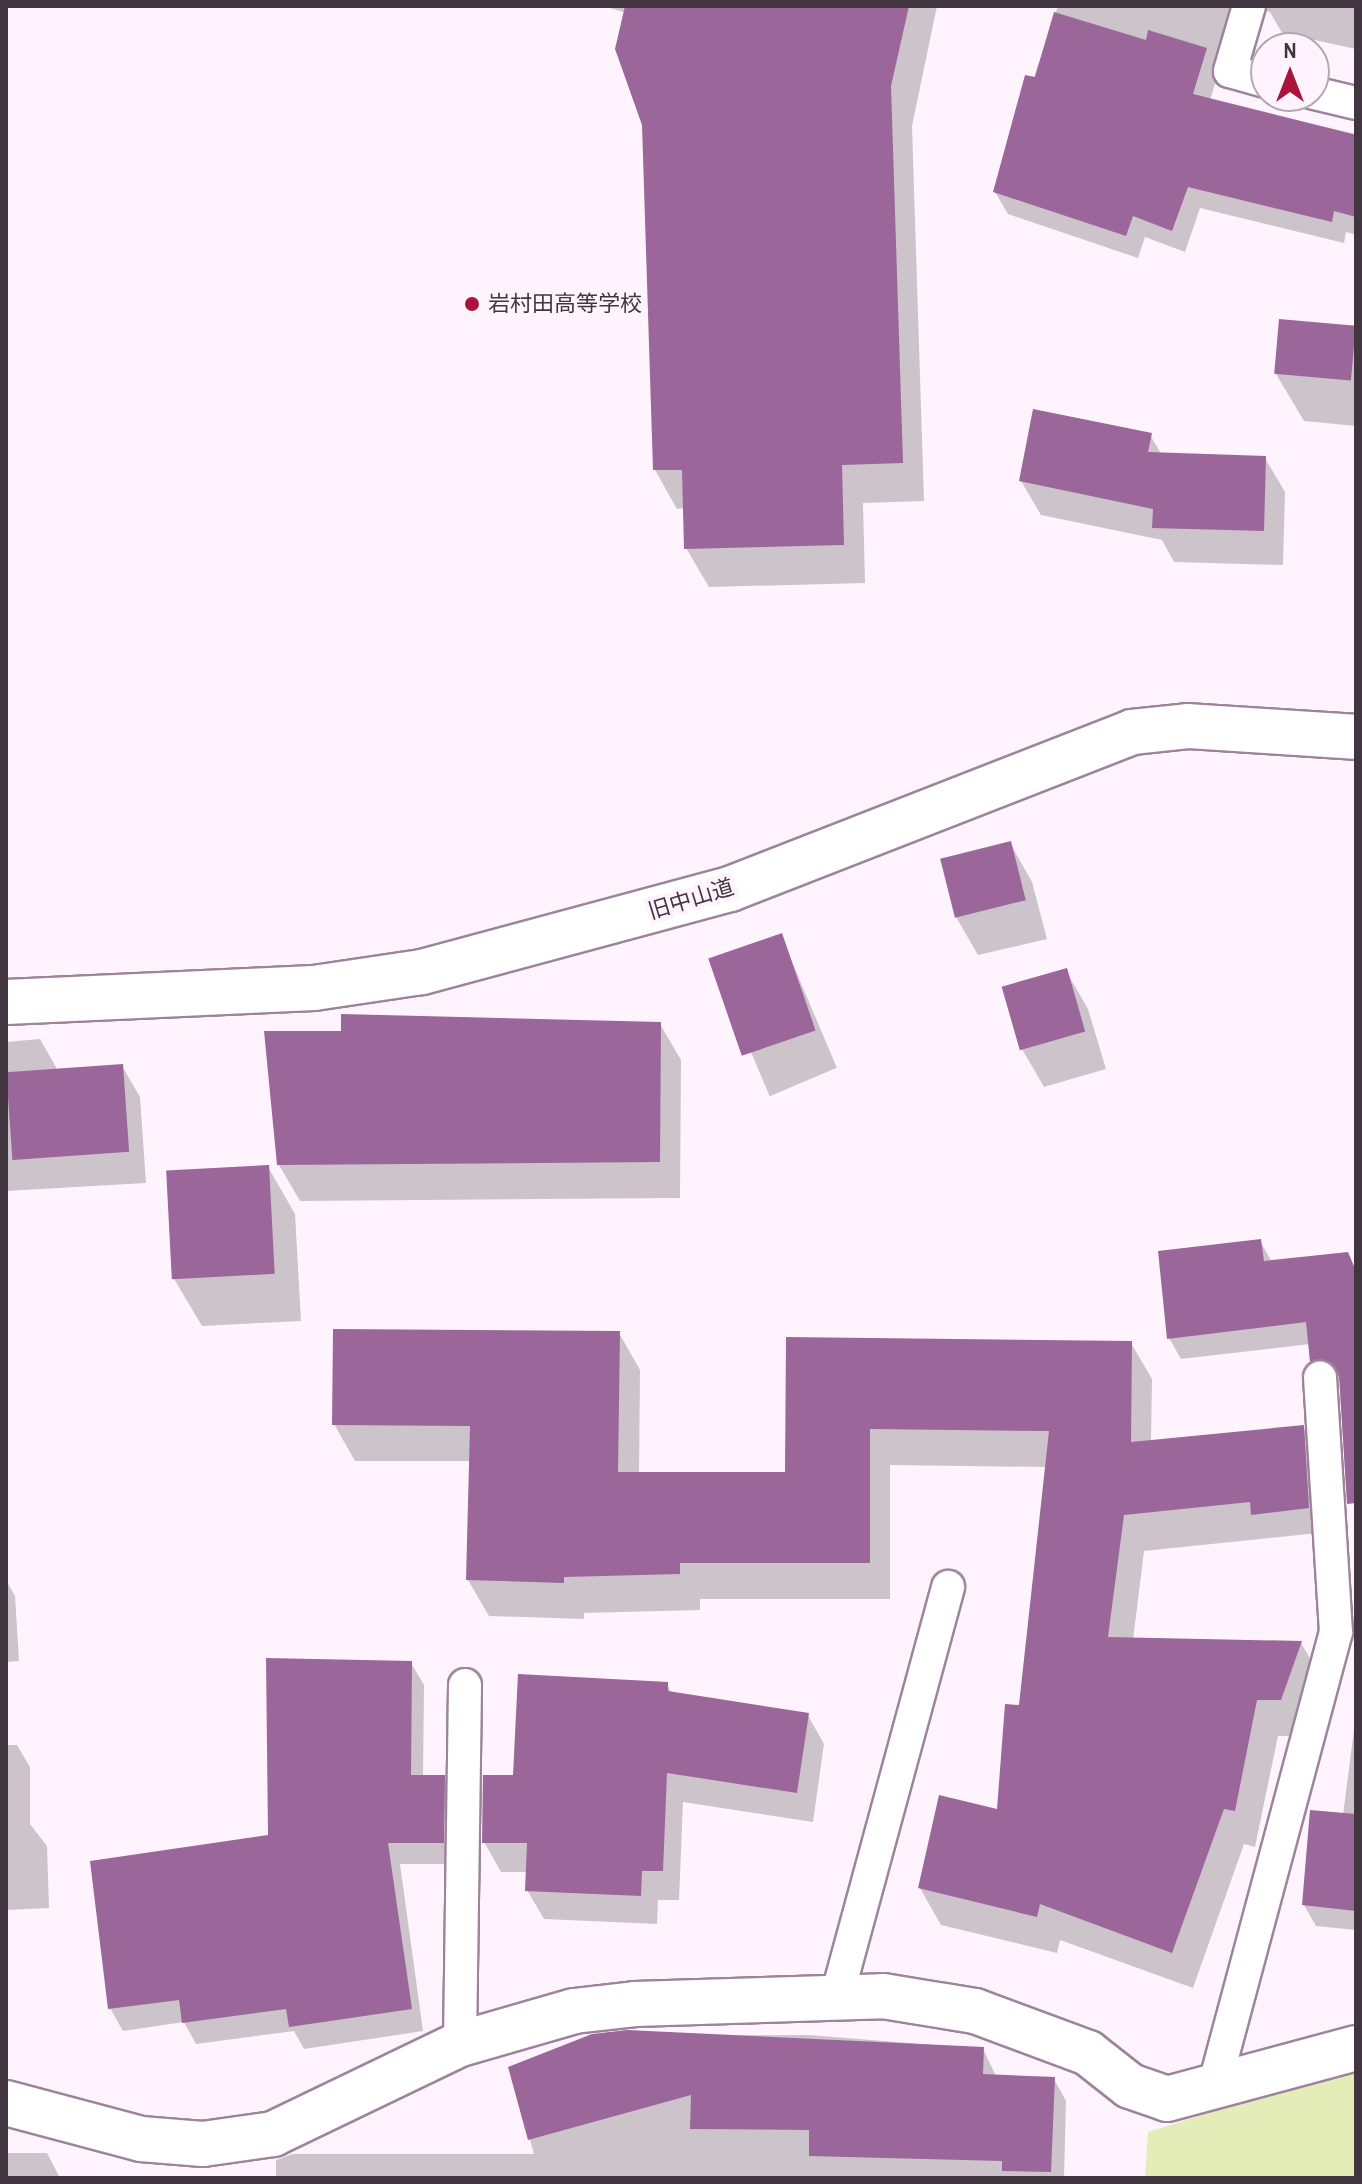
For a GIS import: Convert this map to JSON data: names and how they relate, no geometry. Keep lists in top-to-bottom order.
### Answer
{
  "streets": {
    "street": ["旧中山道"]
  },
  "places": ["岩村田高等学校"],
  "north": "top"
}
